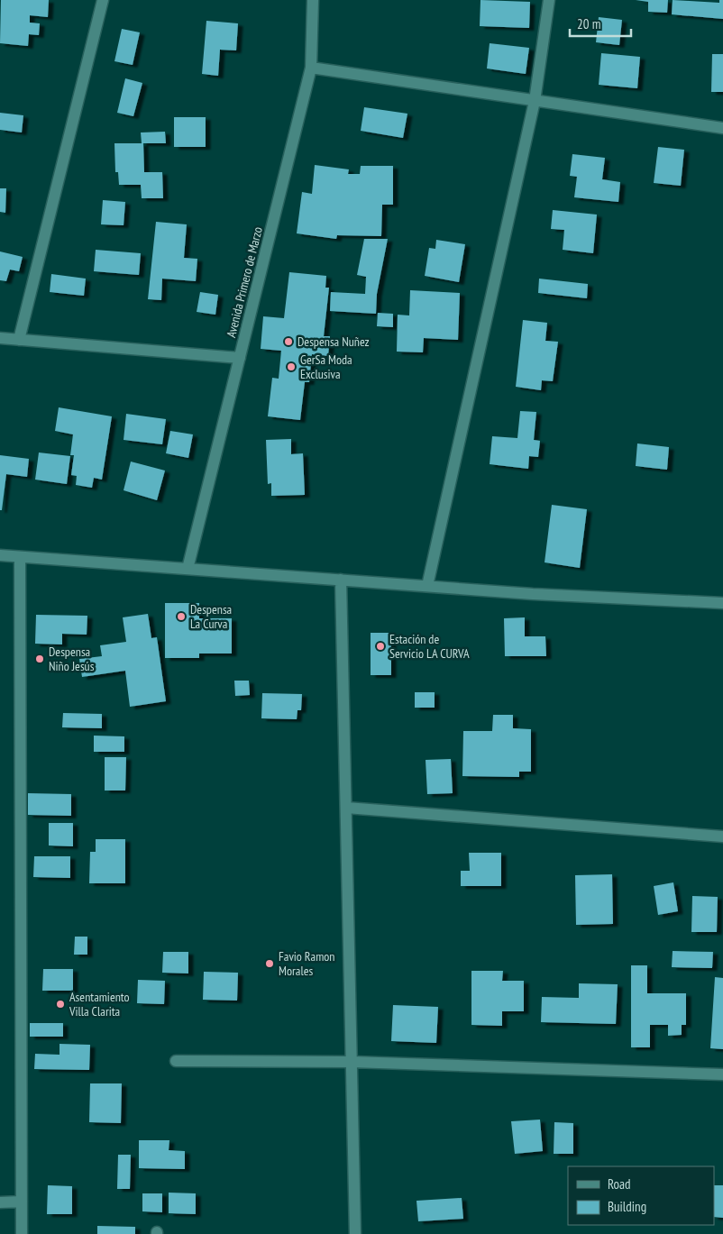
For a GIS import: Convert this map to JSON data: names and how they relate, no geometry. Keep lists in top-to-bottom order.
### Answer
{
  "streets": {
    "street": ["Avenida Primero de Marzo"]
  },
  "places": [
    "Despensa Nuñez",
    "GerSa Moda Exclusiva",
    "Despensa La Curva",
    "Estación de Servicio LA CURVA",
    "Despensa Niño Jesús",
    "Favio Ramon Morales",
    "Asentamiento Villa Clarita"
  ],
  "legend": ["Road", "Building"],
  "scale_bar": "20 m"
}
